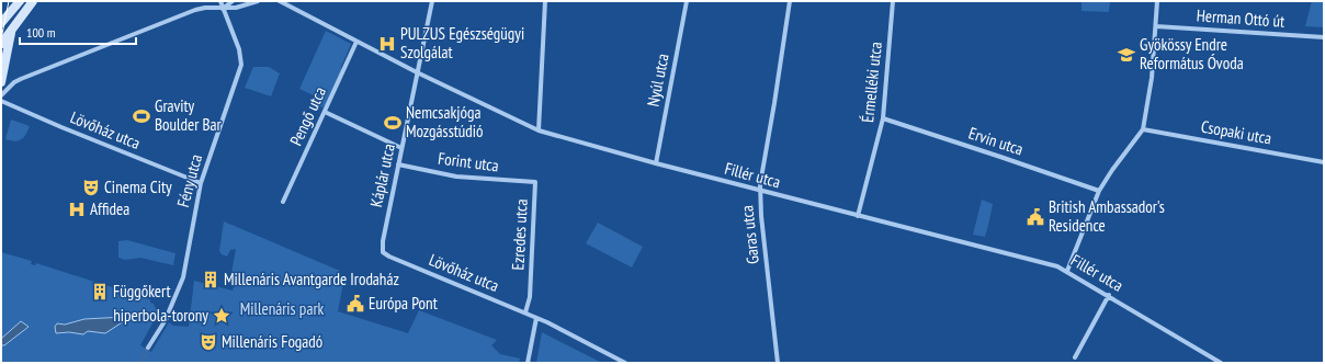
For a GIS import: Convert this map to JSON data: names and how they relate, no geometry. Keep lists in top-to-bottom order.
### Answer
{
  "streets": {
    "street": [
      "Herman Ottó út",
      "Nyúl utca",
      "Érmelléki utca",
      "Pengő utca",
      "Lövőház utca",
      "Csopaki utca",
      "Ervin utca",
      "Forint utca",
      "Káplár utca",
      "Fillér utca",
      "Fény utca",
      "Ezredes utca",
      "Garas utca"
    ]
  },
  "crossings": [
    ["Nyúl utca", "Fillér utca"],
    ["Érmelléki utca", "Ervin utca"],
    ["Érmelléki utca", "Fillér utca"],
    ["Pengő utca", "Fillér utca"],
    ["Lövőház utca", "Káplár utca"],
    ["Lövőház utca", "Fény utca"],
    ["Lövőház utca", "Ezredes utca"],
    ["Forint utca", "Káplár utca"],
    ["Forint utca", "Ezredes utca"],
    ["Káplár utca", "Fillér utca"],
    ["Fillér utca", "Garas utca"]
  ],
  "parks": ["Millenáris park"],
  "places": {
    "hospital": ["PULZUS Egészségügyi Szolgálat", "Affidea"],
    "school or university": ["Gyökössy Endre Református Óvoda"],
    "sports": ["Gravity Boulder Bar", "Nemcsakjóga Mozgásstúdió"],
    "theatre": ["Cinema City", "Millenáris Fogadó"],
    "public building": ["British Ambassador's Residence", "Európa Pont"],
    "building": ["Millenáris Avantgarde Irodaház", "Függőkert"],
    "place": ["hiperbola-torony"]
  },
  "scale_bar": "100 m"
}
